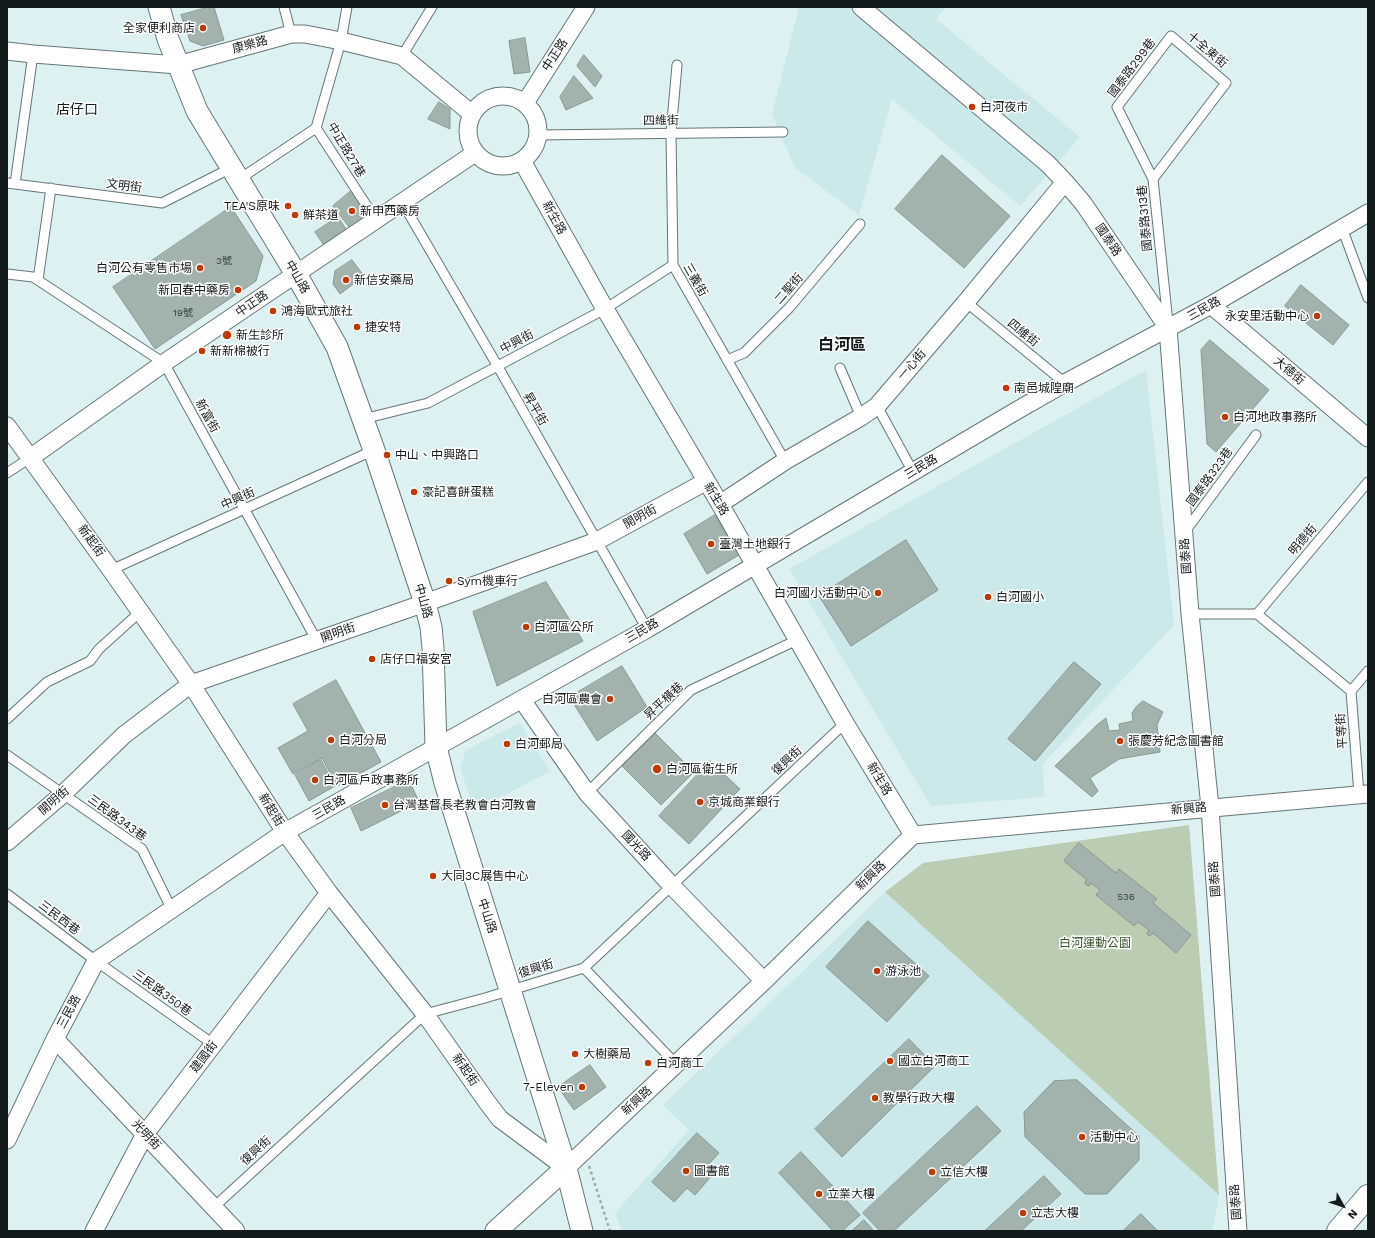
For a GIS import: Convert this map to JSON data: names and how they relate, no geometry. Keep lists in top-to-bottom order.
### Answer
{
  "streets": {
    "street": [
      "康樂路",
      "中正路",
      "新生路",
      "國泰路",
      "中山路",
      "三民路",
      "一心街",
      "大德街",
      "開明街",
      "新起街",
      "新興路",
      "國光路",
      "建國街",
      "光明街"
    ],
    "lane": [
      "十全東街",
      "國泰路299巷",
      "四維街",
      "中正路27巷",
      "文明街",
      "國泰路313巷",
      "三義街",
      "二聖街",
      "中興街",
      "昇平街",
      "新富街",
      "國泰路323巷",
      "明德街",
      "昇平橫巷",
      "平等街",
      "復興街",
      "三民路343巷",
      "三民西巷",
      "三民路350巷"
    ]
  },
  "crossings": [
    ["康樂路", "中正路"],
    ["康樂路", "四維街"],
    ["康樂路", "中正路27巷"],
    ["康樂路", "新生路"],
    ["康樂路", "中山路"],
    ["十全東街", "國泰路299巷"],
    ["十全東街", "國泰路313巷"],
    ["中正路", "四維街"],
    ["中正路", "中正路27巷"],
    ["中正路", "新生路"],
    ["中正路", "中山路"],
    ["中正路", "昇平街"],
    ["中正路", "新富街"],
    ["中正路", "新起街"],
    ["國泰路299巷", "國泰路313巷"],
    ["四維街", "新生路"],
    ["四維街", "三義街"],
    ["四維街", "三民路"],
    ["四維街", "一心街"],
    ["中正路27巷", "文明街"],
    ["文明街", "中山路"],
    ["新生路", "三民路"],
    ["新生路", "中興街"],
    ["新生路", "一心街"],
    ["新生路", "開明街"],
    ["新生路", "昇平橫巷"],
    ["新生路", "復興街"],
    ["新生路", "新興路"],
    ["國泰路313巷", "國泰路"],
    ["國泰路313巷", "三民路"],
    ["國泰路", "三民路"],
    ["國泰路", "一心街"],
    ["國泰路", "國泰路323巷"],
    ["國泰路", "新興路"],
    ["中山路", "三民路"],
    ["中山路", "中興街"],
    ["中山路", "開明街"],
    ["中山路", "新起街"],
    ["中山路", "復興街"],
    ["中山路", "新興路"],
    ["三義街", "二聖街"],
    ["三義街", "中興街"],
    ["三義街", "一心街"],
    ["三民路", "大德街"],
    ["三民路", "昇平街"],
    ["三民路", "新起街"],
    ["三民路", "三民路343巷"],
    ["三民路", "國光路"],
    ["三民路", "三民西巷"],
    ["三民路", "三民路350巷"],
    ["三民路", "光明街"],
    ["中興街", "昇平街"],
    ["中興街", "新富街"],
    ["中興街", "新起街"],
    ["昇平街", "開明街"],
    ["新富街", "開明街"],
    ["開明街", "新起街"],
    ["開明街", "三民路343巷"],
    ["新起街", "復興街"],
    ["新起街", "新興路"],
    ["新起街", "建國街"],
    ["昇平橫巷", "國光路"],
    ["平等街", "新興路"],
    ["復興街", "國光路"],
    ["復興街", "光明街"],
    ["新興路", "國光路"],
    ["三民西巷", "三民路350巷"],
    ["三民路350巷", "建國街"],
    ["建國街", "光明街"]
  ],
  "districts": ["店仔口", "白河區"],
  "parks": ["白河運動公園"],
  "places": [
    "全家便利商店",
    "白河夜市",
    "TEA'S原味",
    "新申西藥房",
    "鮮茶道",
    "白河公有零售市場",
    "新信安藥局",
    "新回春中藥房",
    "鴻海歐式旅社",
    "永安里活動中心",
    "捷安特",
    "新生診所",
    "新新棉被行",
    "南邑城隍廟",
    "白河地政事務所",
    "中山、中興路口",
    "豪記喜餅蛋糕",
    "臺灣土地銀行",
    "Sym機車行",
    "白河國小活動中心",
    "白河國小",
    "白河區公所",
    "店仔口福安宮",
    "白河區農會",
    "白河分局",
    "張慶芳紀念圖書館",
    "白河郵局",
    "白河區衛生所",
    "白河區戶政事務所",
    "京城商業銀行",
    "台灣基督長老教會白河教會",
    "大同3C展售中心",
    "游泳池",
    "大樹藥局",
    "國立白河商工",
    "白河商工",
    "7-Eleven",
    "教學行政大樓",
    "活動中心",
    "圖書館",
    "立信大樓",
    "立業大樓",
    "立志大樓"
  ],
  "house_numbers": ["3號", "19號", "536"],
  "north": "bottom right"
}
